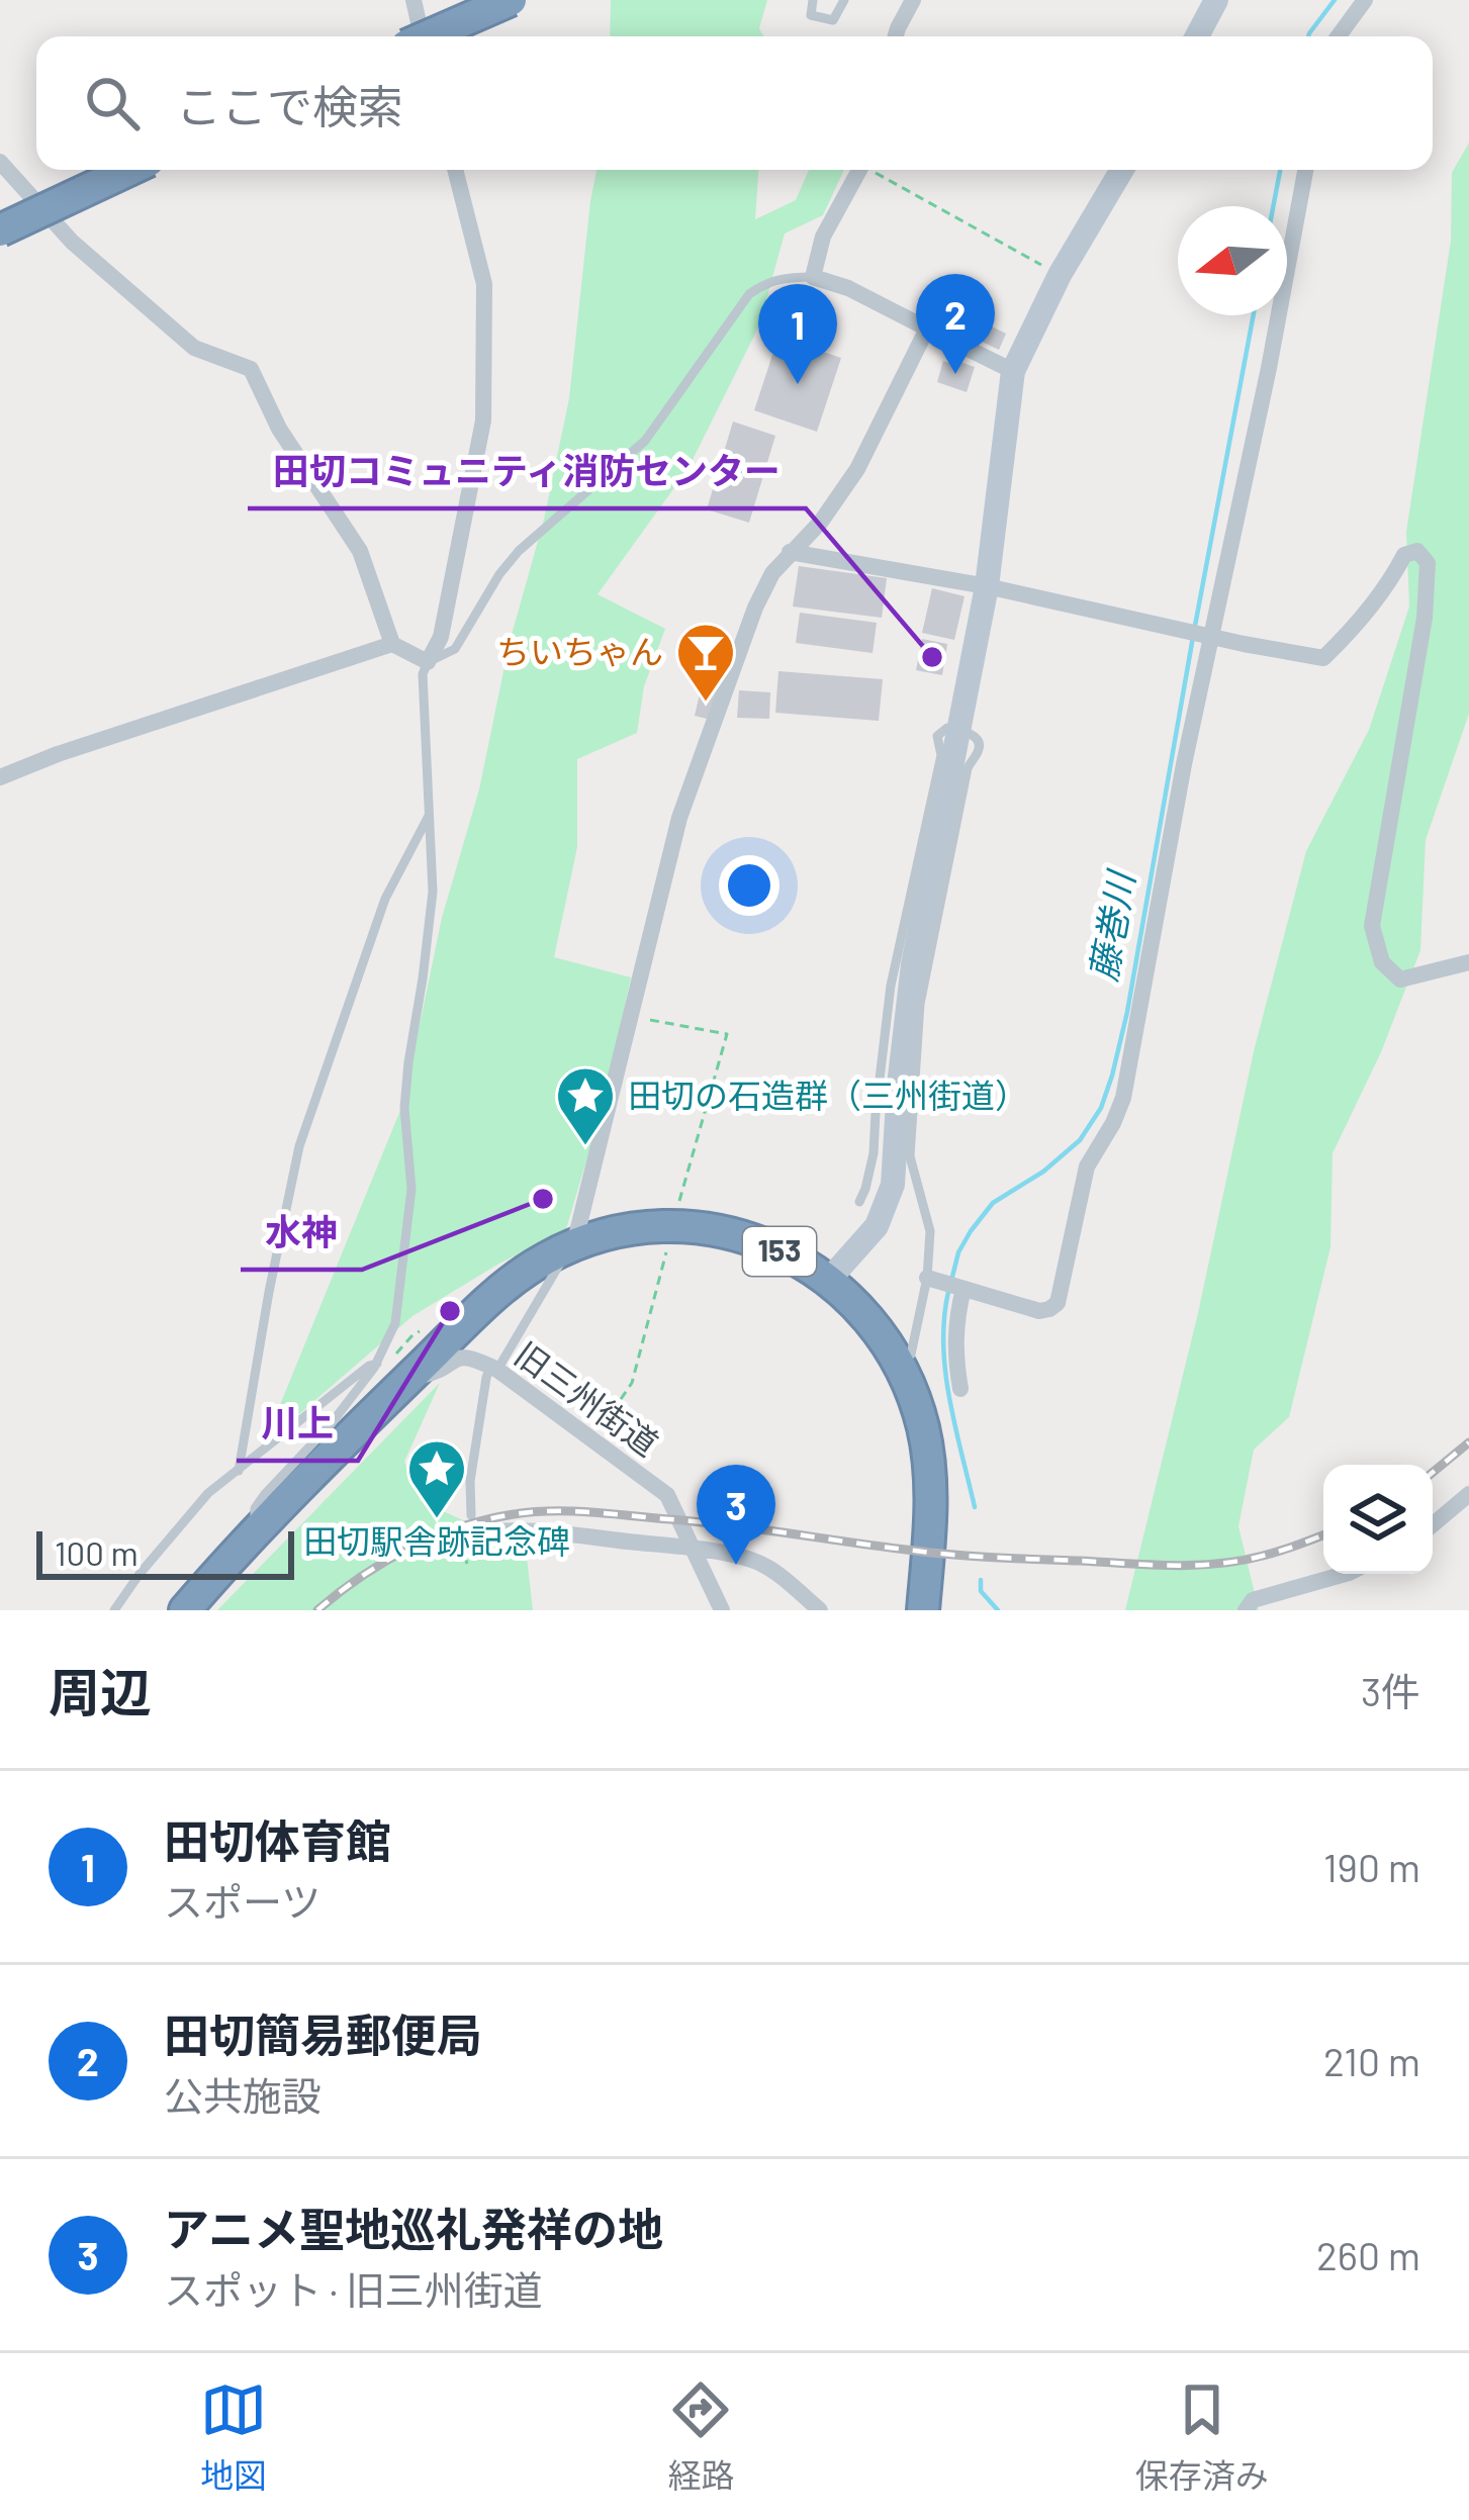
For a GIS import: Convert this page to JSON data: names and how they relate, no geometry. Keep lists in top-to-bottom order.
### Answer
{
  "streets": {
    "highway": ["153"],
    "street": ["旧三州街道"]
  },
  "crossings": [
    ["153", "旧三州街道"]
  ],
  "water": ["藤巻川"],
  "places": {
    "other": ["田切コミュニティ消防センター", "水神", "川上"],
    "bar": ["ちいちゃん"],
    "place": ["田切の石造群（三州街道）", "田切駅舎跡記念碑"]
  },
  "scale_bar": "100 m",
  "north": "left",
  "page": {
    "search": "ここで検索",
    "pins": ["2", "1", "3"],
    "scale": "100 m",
    "heading": ["周辺", "3件"],
    "list": [
      {
        "mark": "1",
        "name": "田切体育館",
        "note": "スポーツ",
        "value": "190 m"
      },
      {
        "mark": "2",
        "name": "田切簡易郵便局",
        "note": "公共施設",
        "value": "210 m"
      },
      {
        "mark": "3",
        "name": "アニメ聖地巡礼発祥の地",
        "note": "スポット · 旧三州街道",
        "value": "260 m"
      }
    ],
    "nav": ["地図", "経路", "保存済み"]
  }
}
